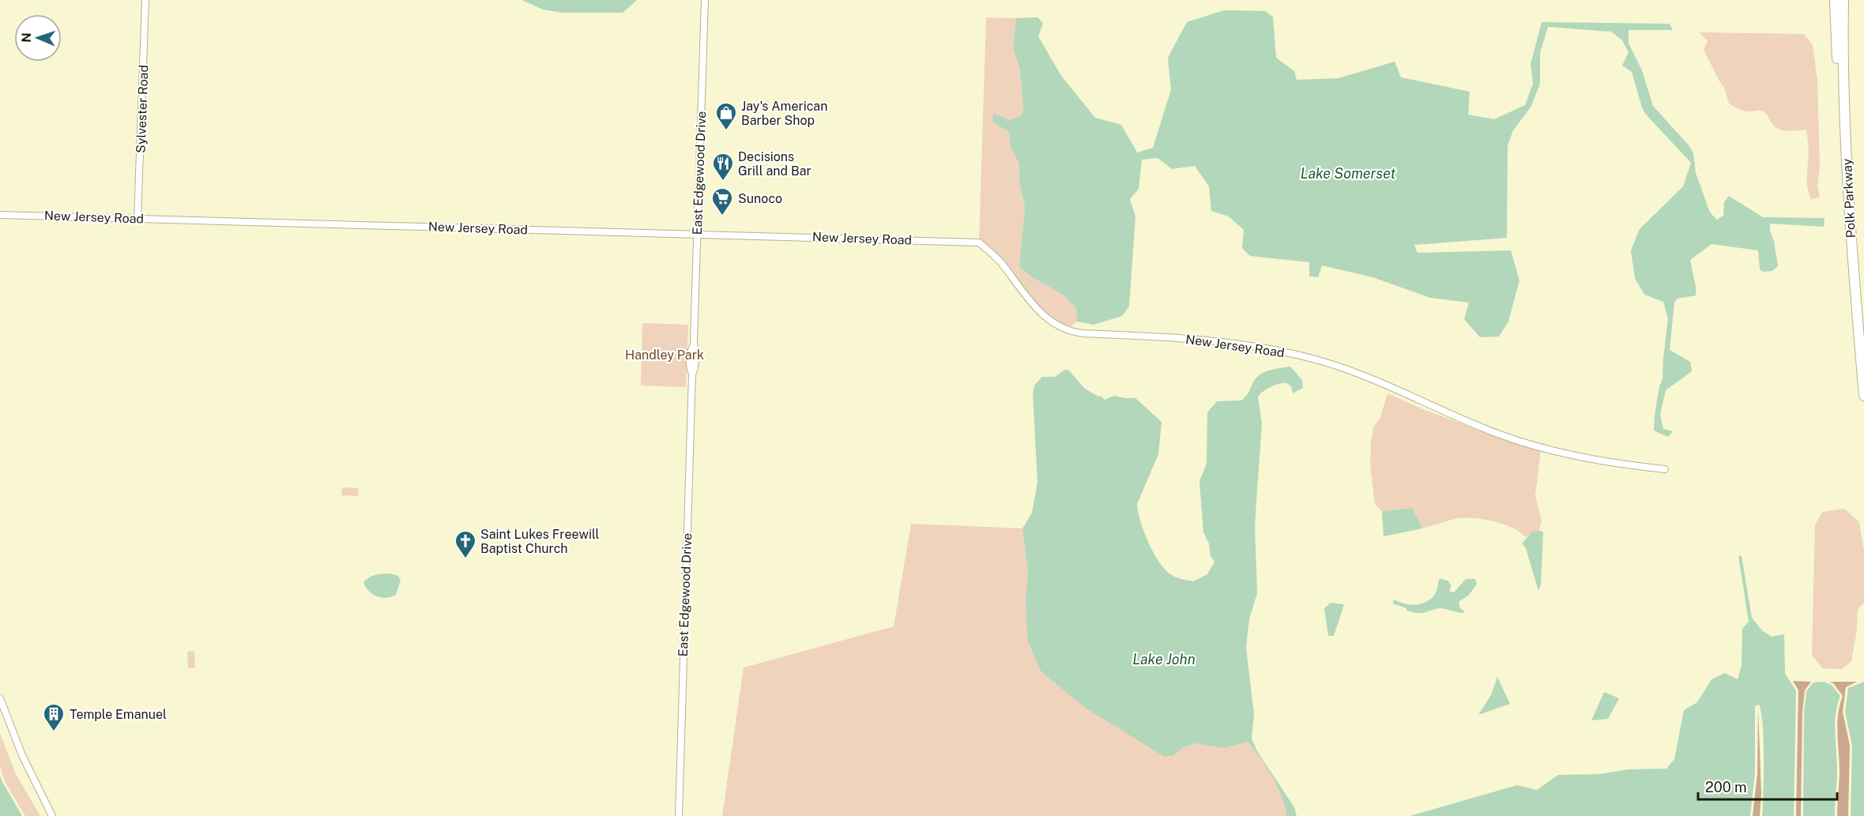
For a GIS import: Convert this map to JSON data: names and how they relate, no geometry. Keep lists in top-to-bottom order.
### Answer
{
  "streets": {
    "highway": ["Polk Parkway"],
    "street": ["Sylvester Road", "East Edgewood Drive", "New Jersey Road"]
  },
  "crossings": [
    ["Sylvester Road", "New Jersey Road"],
    ["East Edgewood Drive", "New Jersey Road"]
  ],
  "water": ["Lake Somerset", "Lake John"],
  "parks": ["Handley Park"],
  "places": {
    "shop": ["Jay's American Barber Shop"],
    "restaurant": ["Decisions Grill and Bar"],
    "supermarket": ["Sunoco"],
    "church": ["Saint Lukes Freewill Baptist Church"],
    "building": ["Temple Emanuel"]
  },
  "scale_bar": "200 m",
  "north": "left"
}
